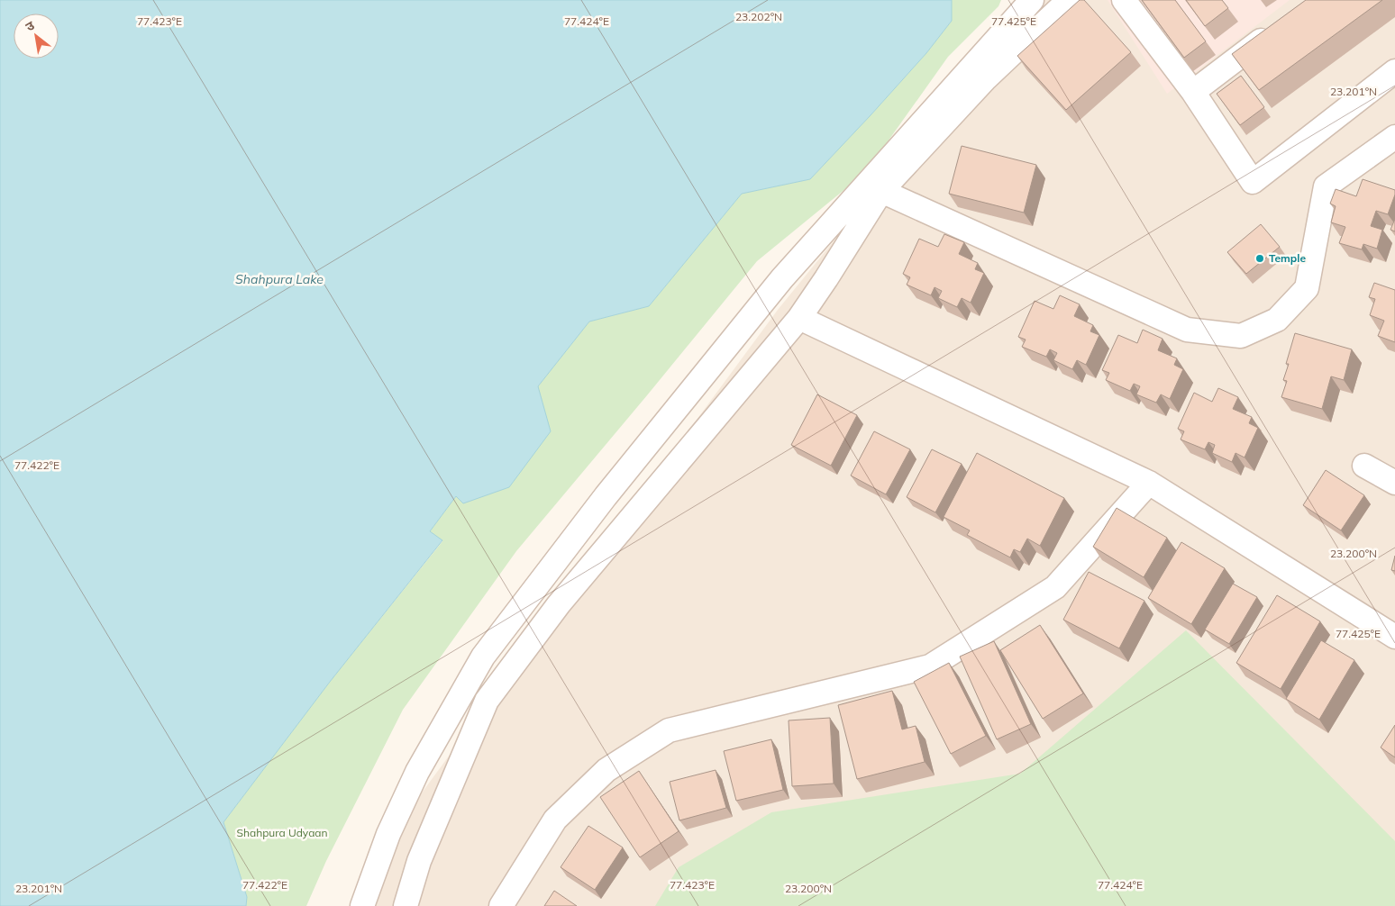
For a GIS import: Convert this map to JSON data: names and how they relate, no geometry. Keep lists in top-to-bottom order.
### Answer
{
  "water": ["Shahpura Lake"],
  "parks": ["Shahpura Udyaan"],
  "places": ["Temple"],
  "north": "top left",
  "coordinates": [
    "23.202°N",
    "77.423°E",
    "77.424°E",
    "77.425°E",
    "23.201°N",
    "77.422°E",
    "23.200°N"
  ]
}
